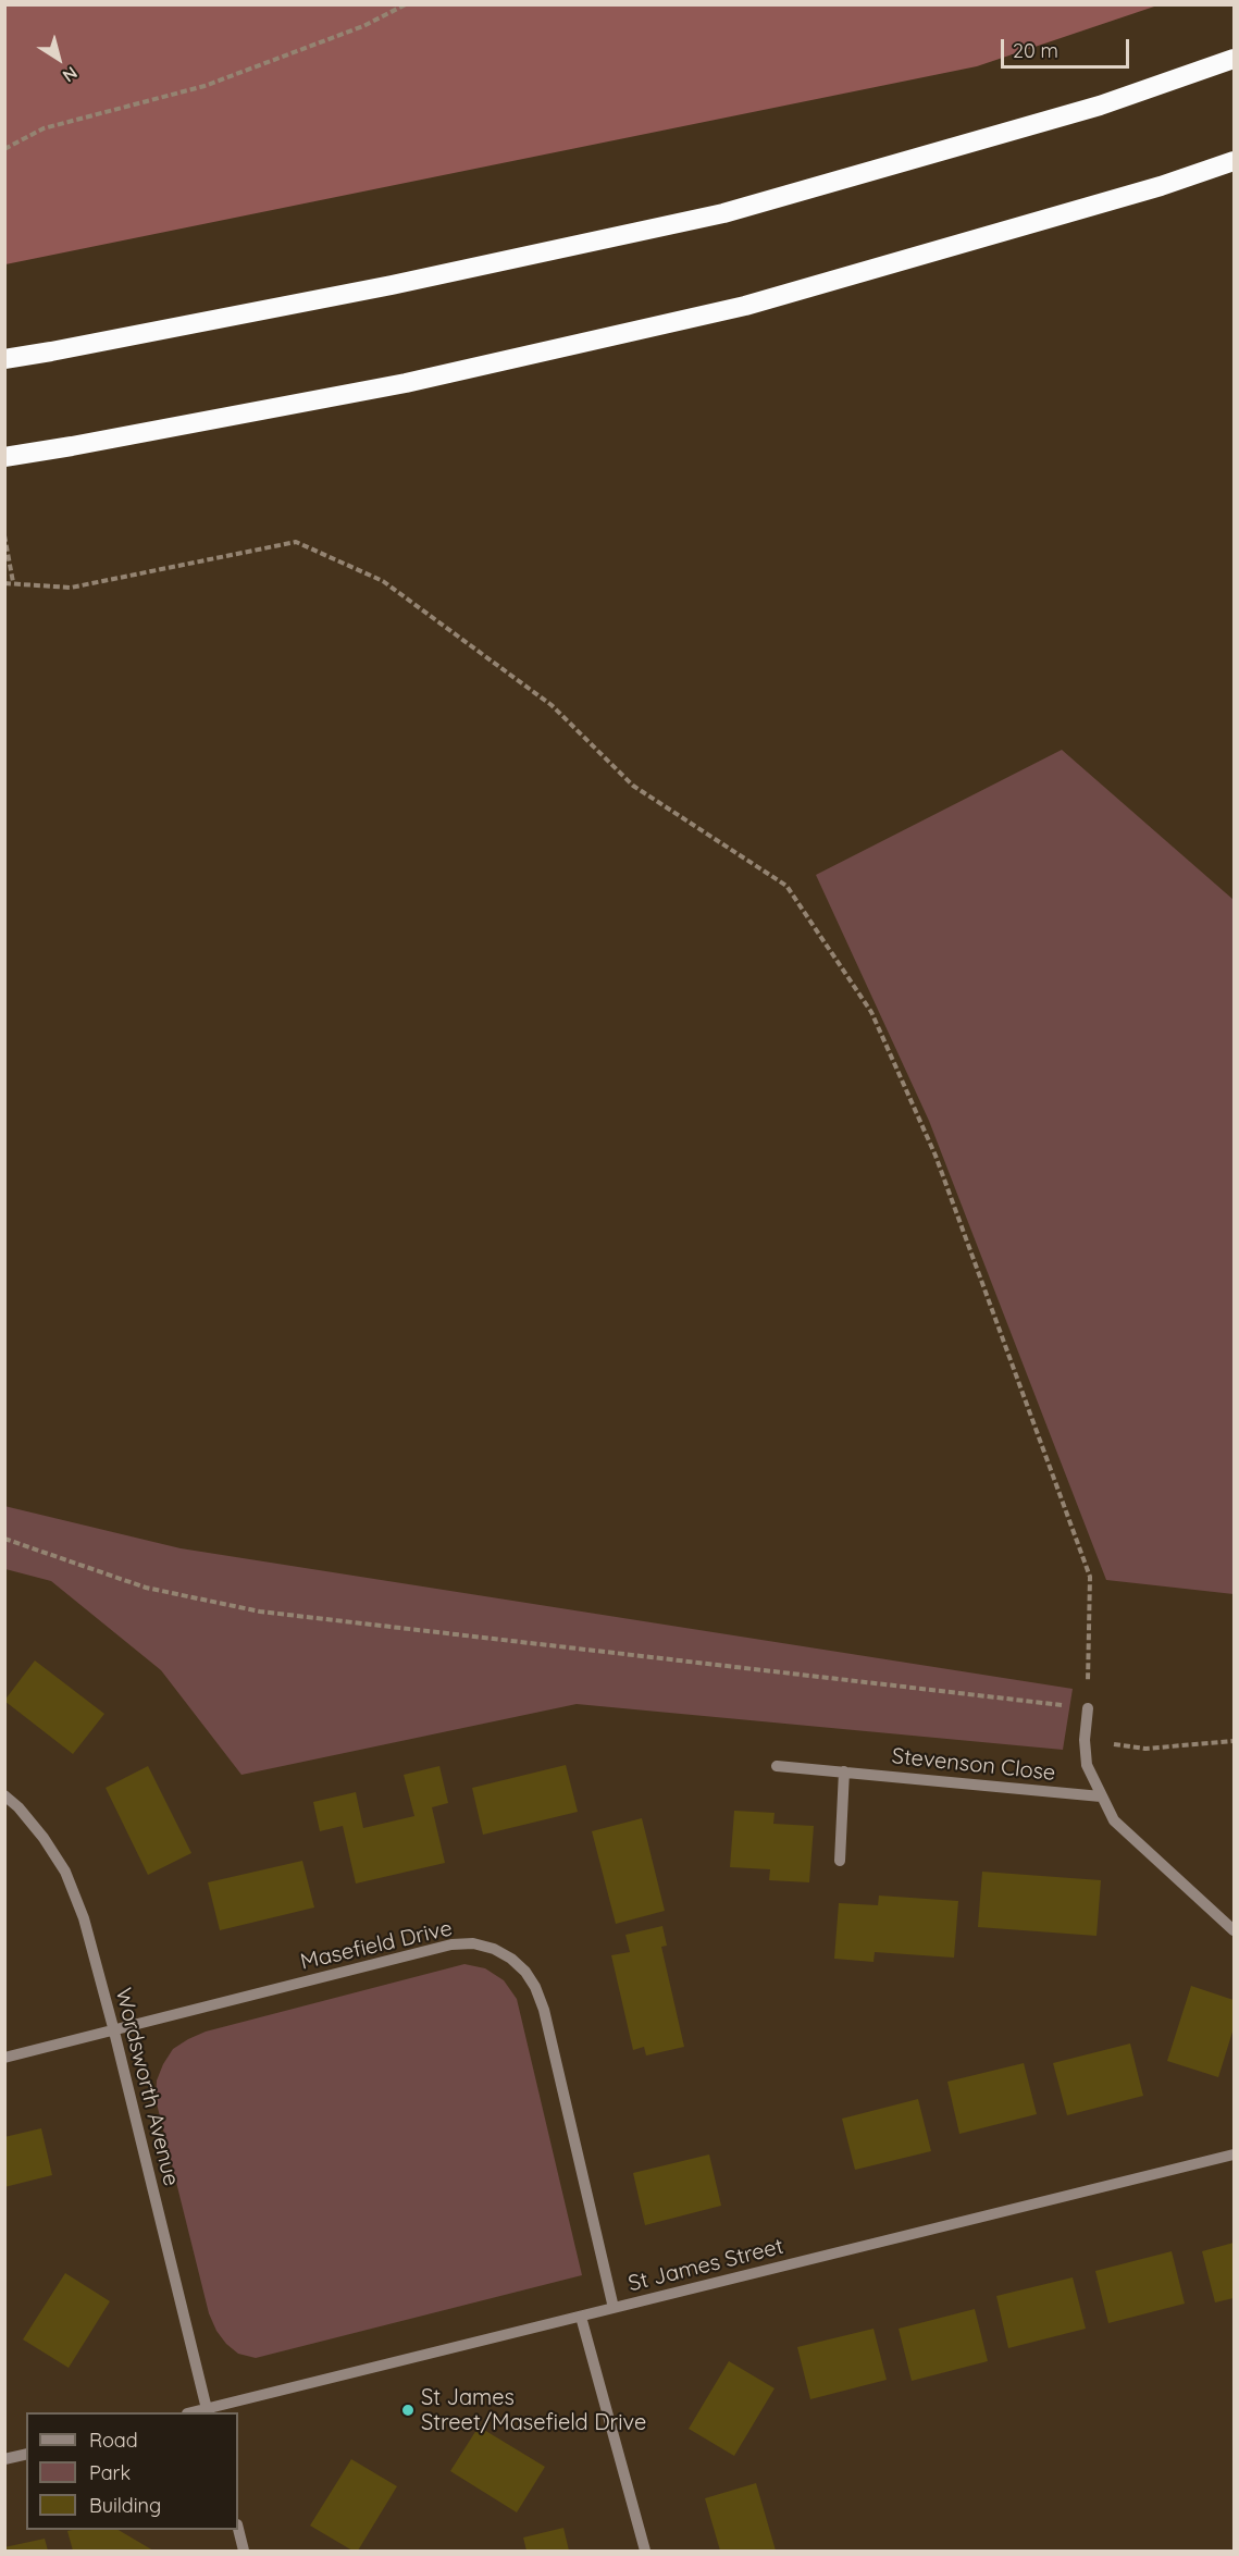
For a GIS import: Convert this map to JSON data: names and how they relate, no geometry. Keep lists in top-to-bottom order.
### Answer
{
  "streets": {
    "street": [
      "Stevenson Close",
      "Masefield Drive",
      "Wordsworth Avenue",
      "St James Street"
    ]
  },
  "crossings": [
    ["Masefield Drive", "Wordsworth Avenue"],
    ["Masefield Drive", "St James Street"],
    ["Wordsworth Avenue", "St James Street"]
  ],
  "places": ["St James Street/Masefield Drive"],
  "legend": ["Road", "Park", "Building"],
  "scale_bar": "20 m",
  "north": "bottom right"
}
